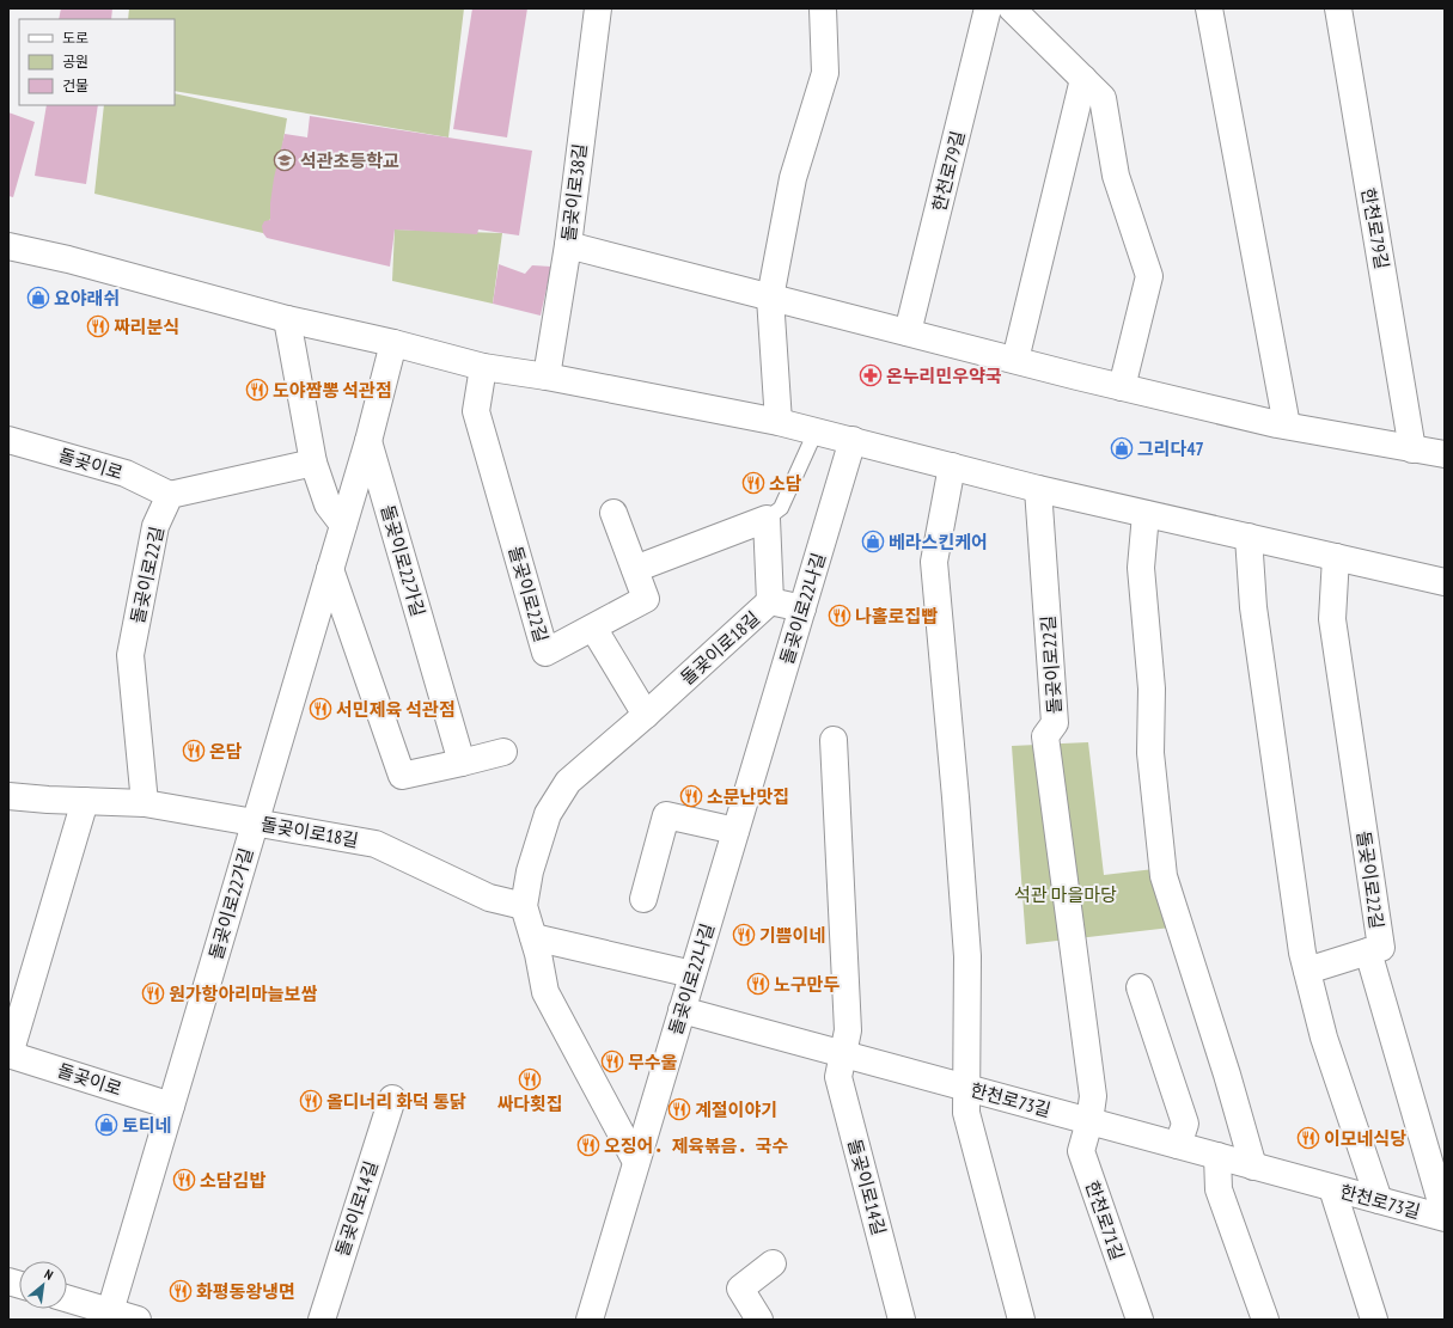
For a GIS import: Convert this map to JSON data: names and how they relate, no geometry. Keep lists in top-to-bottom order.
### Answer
{
  "streets": {
    "street": [
      "한천로79길",
      "돌곶이로38길",
      "돌곶이로",
      "돌곶이로22가길",
      "돌곶이로22길",
      "돌곶이로22나길",
      "돌곶이로18길",
      "한천로73길",
      "돌곶이로14길",
      "한천로71길"
    ]
  },
  "crossings": [
    ["돌곶이로", "돌곶이로22가길"],
    ["돌곶이로", "돌곶이로22길"],
    ["돌곶이로22가길", "돌곶이로18길"],
    ["돌곶이로22길", "돌곶이로18길"],
    ["돌곶이로22길", "한천로73길"],
    ["돌곶이로22길", "한천로71길"],
    ["돌곶이로22나길", "돌곶이로18길"],
    ["돌곶이로22나길", "한천로73길"],
    ["한천로73길", "돌곶이로14길"],
    ["한천로73길", "한천로71길"]
  ],
  "parks": ["석관 마을마당"],
  "places": {
    "school or university": ["석관초등학교"],
    "shop": [
      "요야래쉬",
      "그리다47",
      "베라스킨케어",
      "토티네"
    ],
    "restaurant": [
      "짜리분식",
      "도야짬뽕 석관점",
      "소담",
      "나홀로집빱",
      "서민제육 석관점",
      "온담",
      "소문난맛집",
      "기쁨이네",
      "노구만두",
      "원가항아리마늘보쌈",
      "무수울",
      "싸다횟집",
      "올디너리 화덕 통닭",
      "계절이야기",
      "이모네식당",
      "오징어．제육볶음．국수",
      "소담김밥",
      "화평동왕냉면"
    ],
    "pharmacy": ["온누리민우약국"]
  },
  "legend": ["도로", "공원", "건물"],
  "north": "top right"
}
